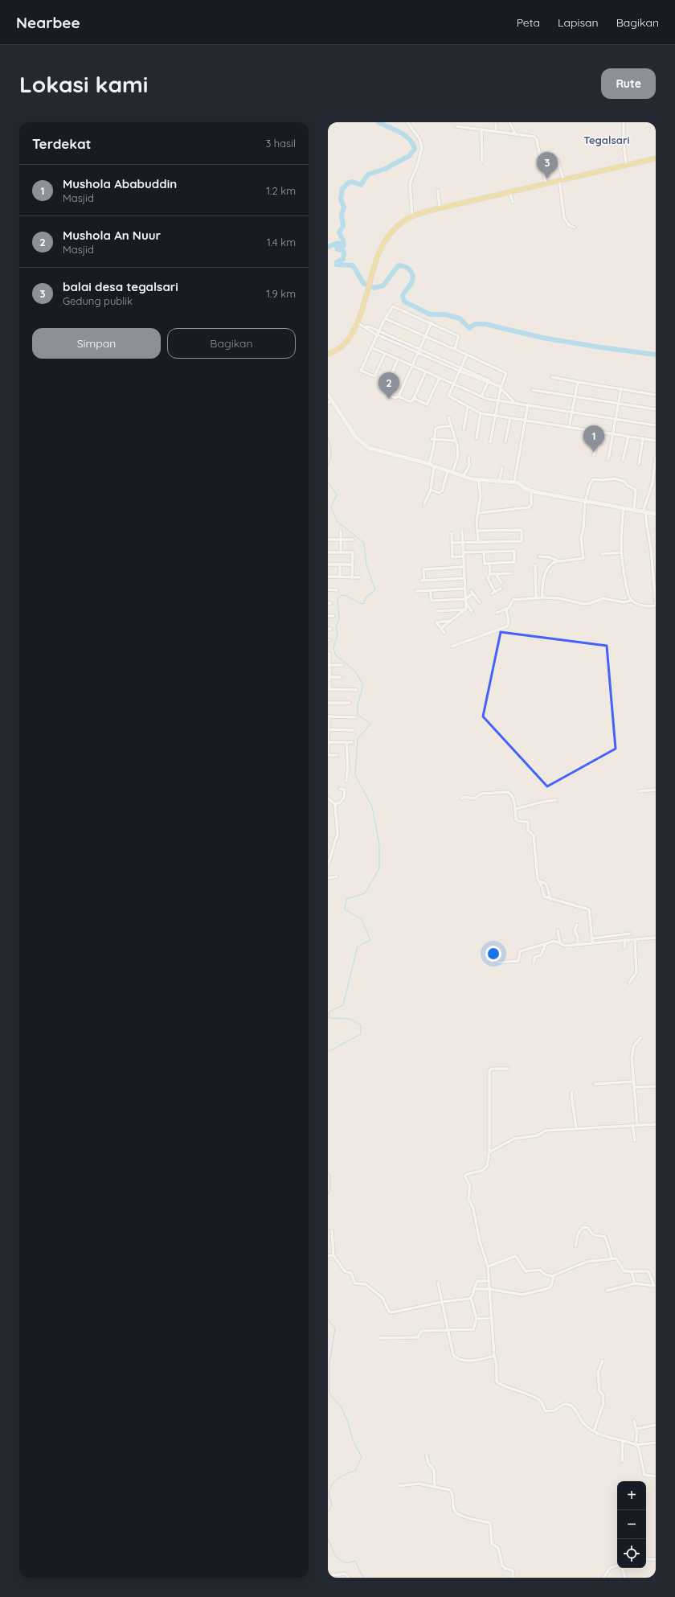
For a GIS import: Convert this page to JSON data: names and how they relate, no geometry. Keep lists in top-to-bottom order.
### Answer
{
  "districts": ["Tegalsari"],
  "page": {
    "header": "Nearbee",
    "nav": ["Peta", "Lapisan", "Bagikan"],
    "buttons": [
      "Rute",
      ["Simpan", "Bagikan"]
    ],
    "title": "Lokasi kami",
    "heading": ["Terdekat", "3 hasil"],
    "pins": ["3", "2", "1"],
    "list": [
      {
        "mark": "1",
        "name": "Mushola Ababuddin",
        "note": "Masjid",
        "value": "1.2 km"
      },
      {
        "mark": "2",
        "name": "Mushola An Nuur",
        "note": "Masjid",
        "value": "1.4 km"
      },
      {
        "mark": "3",
        "name": "balai desa tegalsari",
        "note": "Gedung publik",
        "value": "1.9 km"
      }
    ],
    "map_buttons": ["+", "−"]
  }
}
